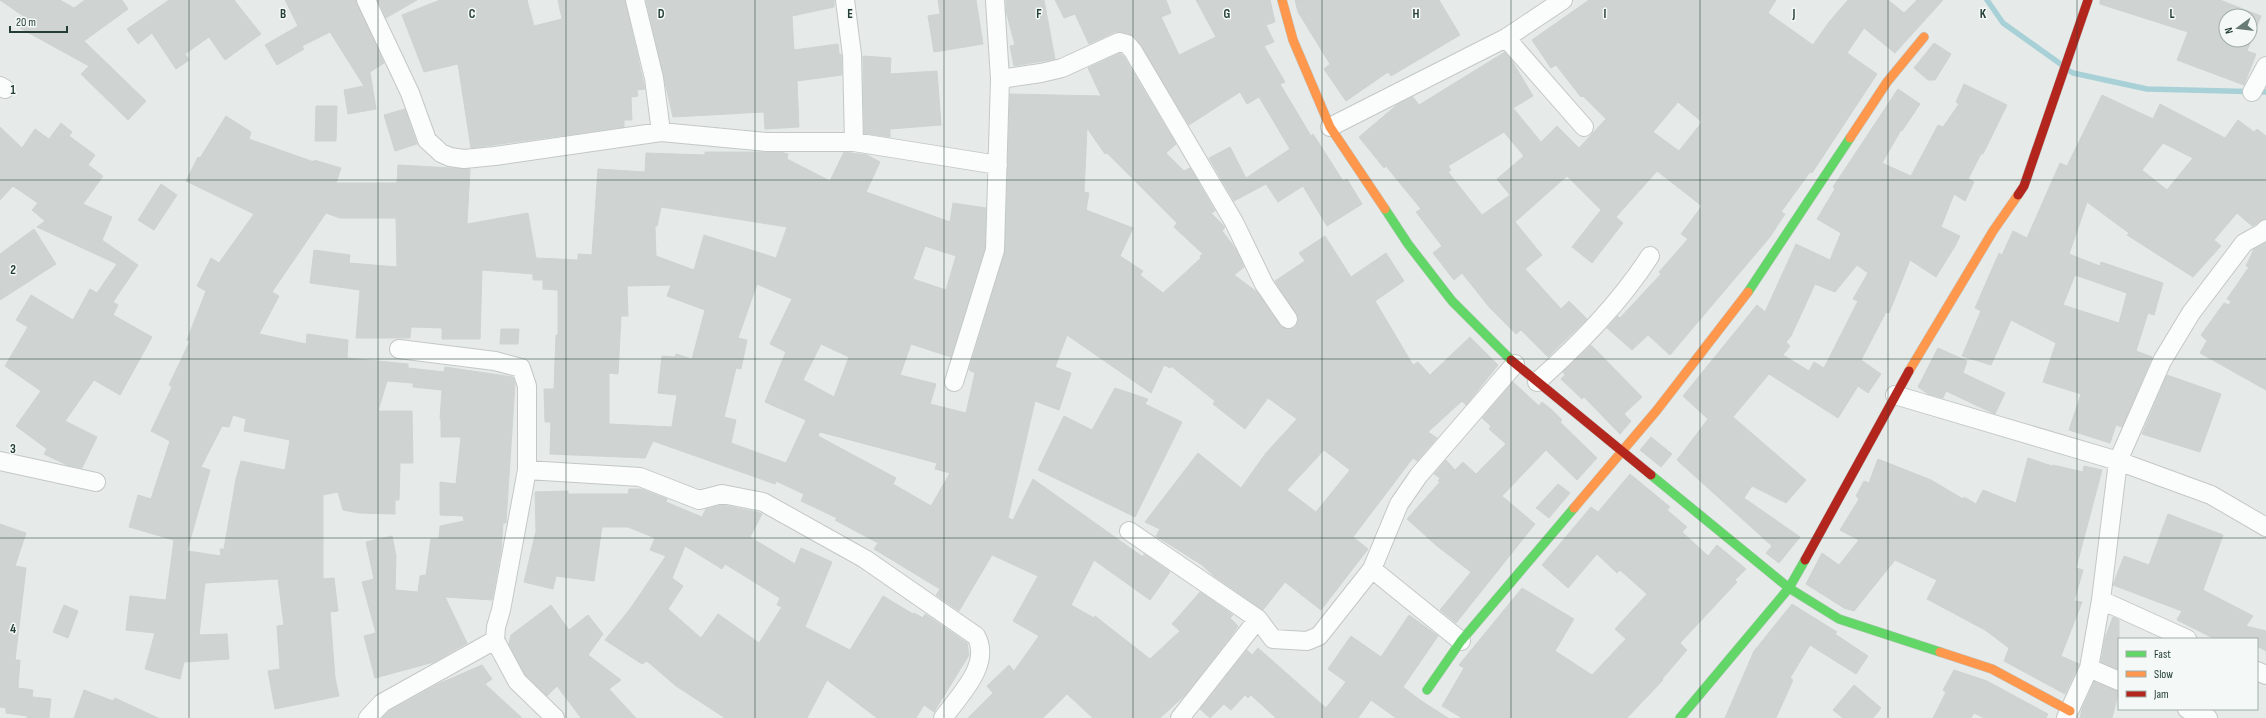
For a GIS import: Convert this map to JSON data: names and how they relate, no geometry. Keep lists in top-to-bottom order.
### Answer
{
  "legend": ["Fast", "Slow", "Jam"],
  "scale_bar": "20 m",
  "north": "left",
  "grid": {
    "columns": [
      "B",
      "C",
      "D",
      "E",
      "F",
      "G",
      "H",
      "I",
      "J",
      "K",
      "L"
    ],
    "rows": [
      "1",
      "2",
      "3",
      "4"
    ]
  }
}
